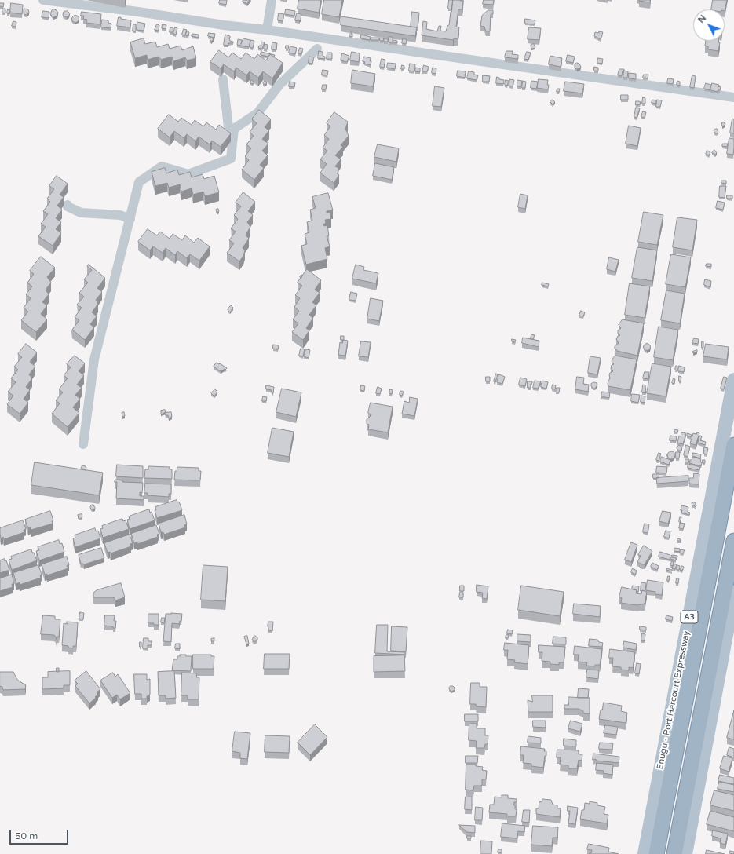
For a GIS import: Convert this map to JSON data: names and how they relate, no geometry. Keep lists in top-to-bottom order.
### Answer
{
  "streets": {
    "highway": ["A3", "Enugu - Port Harcourt Expressway"]
  },
  "scale_bar": "50 m",
  "north": "top left"
}
